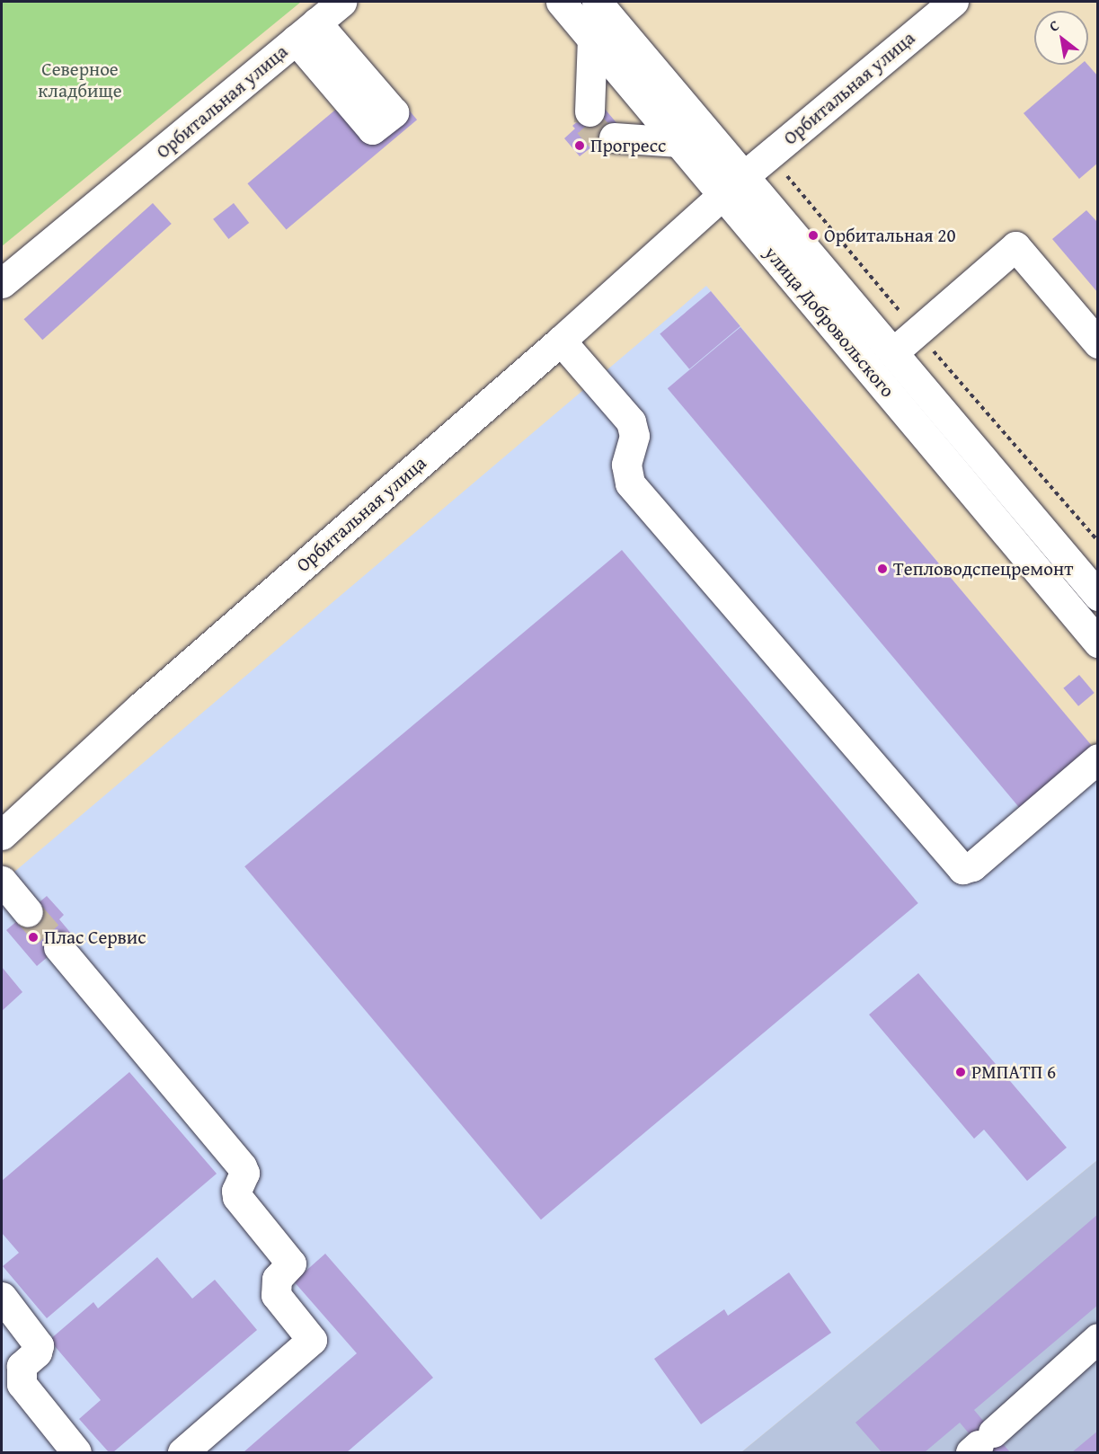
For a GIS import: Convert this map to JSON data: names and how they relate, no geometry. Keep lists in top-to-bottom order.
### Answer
{
  "streets": {
    "street": ["Орбитальная улица", "улица Добровольского"]
  },
  "crossings": [
    ["Орбитальная улица", "улица Добровольского"]
  ],
  "parks": ["Северное кладбище"],
  "places": [
    "Прогресс",
    "Орбитальная 20",
    "Тепловодспецремонт",
    "Плас Сервис",
    "РМПАТП 6"
  ],
  "north": "top left"
}
